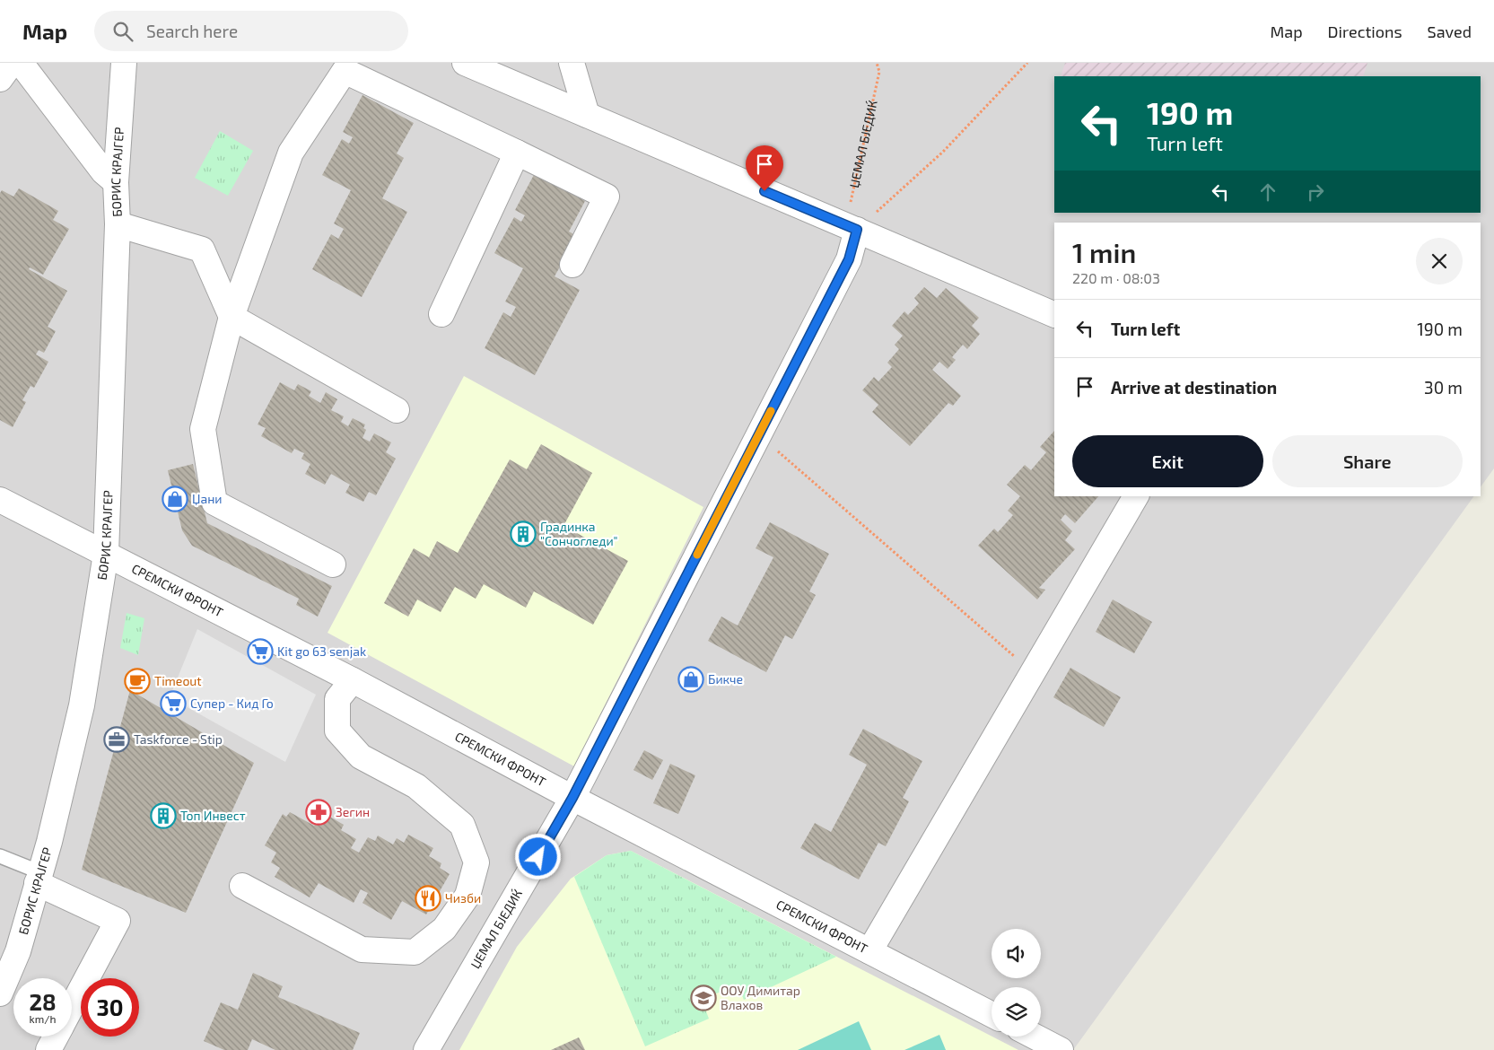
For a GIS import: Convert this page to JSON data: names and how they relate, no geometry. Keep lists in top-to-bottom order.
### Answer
{
  "streets": {
    "street": ["ЏЕМАЛ БЈЕДИЌ", "БОРИС КРАЈГЕР", "СРЕМСКИ ФРОНТ"]
  },
  "crossings": [
    ["ЏЕМАЛ БЈЕДИЌ", "СРЕМСКИ ФРОНТ"],
    ["БОРИС КРАЈГЕР", "СРЕМСКИ ФРОНТ"]
  ],
  "places": {
    "shop": ["Џани", "Бикче"],
    "building": ["Градинка \"Сончогледи\"", "Топ Инвест"],
    "supermarket": ["Kit go 63 senjak", "Супер - Кид Го"],
    "cafe": ["Timeout"],
    "office": ["Taskforce - Stip"],
    "pharmacy": ["Зегин"],
    "restaurant": ["Чизби"],
    "school or university": ["ООУ Димитар Влахов"]
  },
  "page": {
    "header": "Map",
    "search": "Search here",
    "nav": ["Map", "Directions", "Saved"],
    "turn": ["190 m", "Turn left"],
    "heading": ["1 min", "220 m · 08:03"],
    "list": [
      {
        "name": "Turn left",
        "value": "190 m"
      },
      {
        "name": "Arrive at destination",
        "value": "30 m"
      }
    ],
    "buttons": ["Exit", "Share"],
    "speed": "28 km/h",
    "limit": "30"
  }
}
